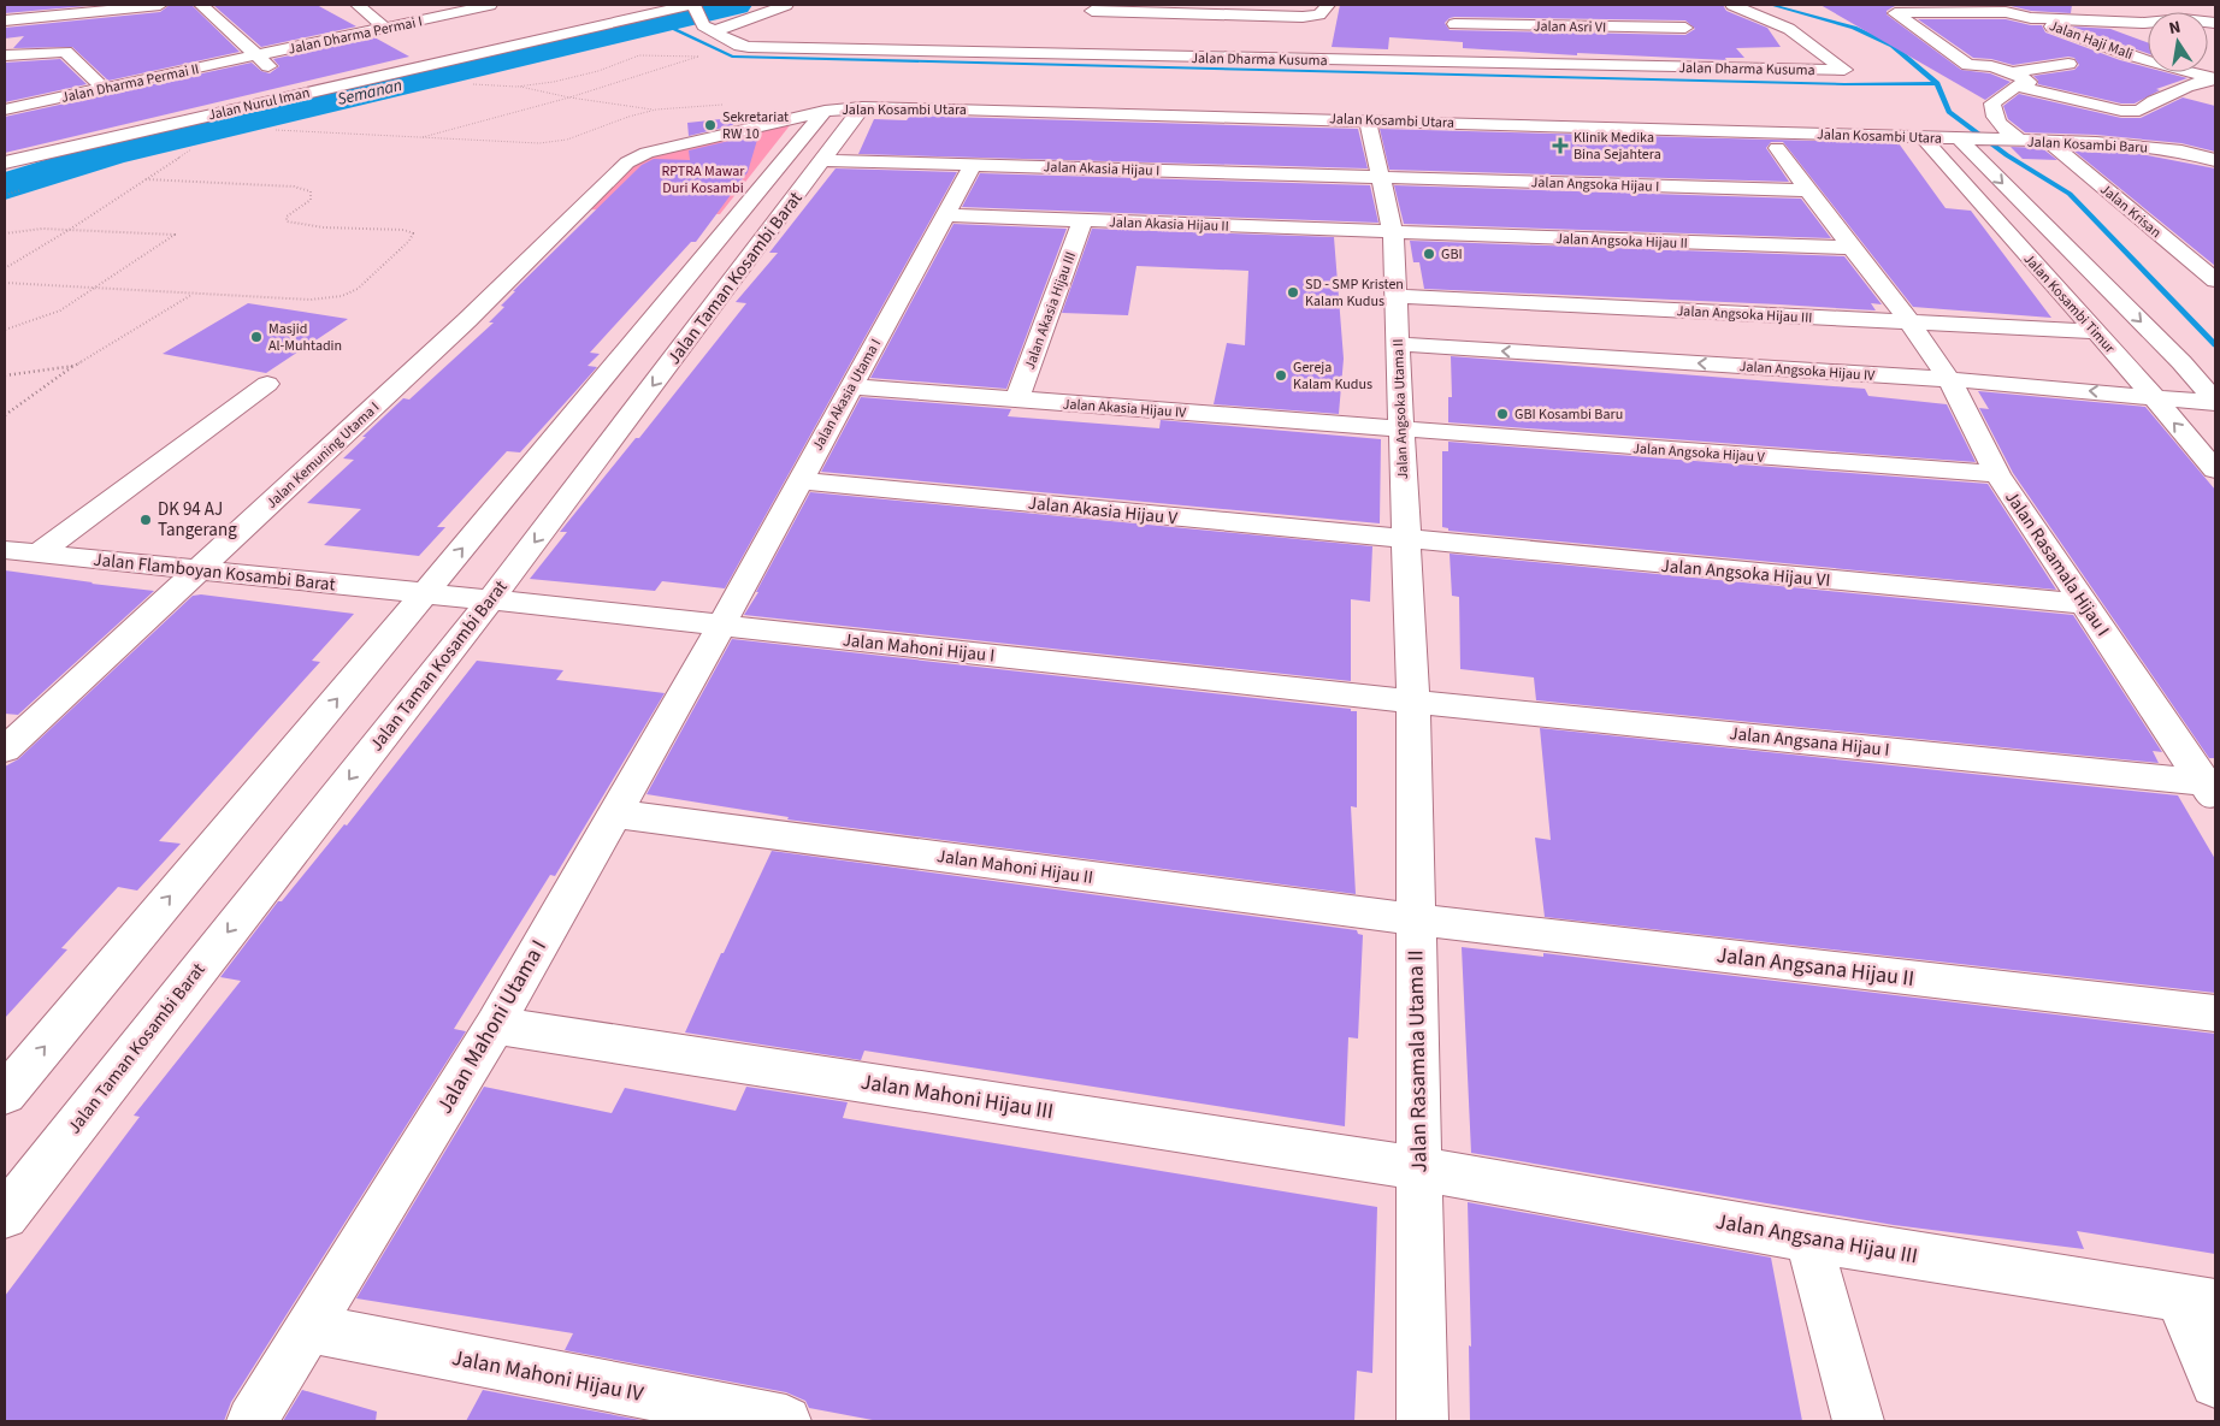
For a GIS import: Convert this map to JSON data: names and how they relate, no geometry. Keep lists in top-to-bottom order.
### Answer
{
  "streets": {
    "street": [
      "Jalan Asri VI",
      "Jalan Dharma Permai I",
      "Jalan Haji Mali",
      "Jalan Dharma Kusuma",
      "Jalan Dharma Permai II",
      "Jalan Nurul Iman",
      "Jalan Kosambi Utara",
      "Jalan Kosambi Baru",
      "Jalan Akasia Hijau I",
      "Jalan Angsoka Hijau I",
      "Jalan Krisan",
      "Jalan Akasia Hijau II",
      "Jalan Angsoka Hijau II",
      "Jalan Taman Kosambi Barat",
      "Jalan Kosambi Timur",
      "Jalan Akasia Hijau III",
      "Jalan Angsoka Hijau III",
      "Jalan Angsoka Hijau IV",
      "Jalan Akasia Utama I",
      "Jalan Akasia Hijau IV",
      "Jalan Angsoka Utama II",
      "Jalan Angsoka Hijau V",
      "Jalan Kemuning Utama I",
      "Jalan Akasia Hijau V",
      "Jalan Rasamala Hijau I",
      "Jalan Flamboyan Kosambi Barat",
      "Jalan Angsoka Hijau VI",
      "Jalan Mahoni Hijau I",
      "Jalan Angsana Hijau I",
      "Jalan Mahoni Hijau II",
      "Jalan Angsana Hijau II",
      "Jalan Mahoni Utama I",
      "Jalan Rasamala Utama II",
      "Jalan Mahoni Hijau III",
      "Jalan Angsana Hijau III",
      "Jalan Mahoni Hijau IV"
    ]
  },
  "crossings": [
    ["Jalan Asri VI", "Jalan Dharma Kusuma"],
    ["Jalan Dharma Permai I", "Jalan Dharma Permai II"],
    ["Jalan Kosambi Utara", "Jalan Kosambi Baru"],
    ["Jalan Kosambi Utara", "Jalan Taman Kosambi Barat"],
    ["Jalan Kosambi Utara", "Jalan Kosambi Timur"],
    ["Jalan Kosambi Utara", "Jalan Angsoka Utama II"],
    ["Jalan Kosambi Utara", "Jalan Kemuning Utama I"],
    ["Jalan Kosambi Baru", "Jalan Krisan"],
    ["Jalan Kosambi Baru", "Jalan Kosambi Timur"],
    ["Jalan Akasia Hijau I", "Jalan Angsoka Hijau I"],
    ["Jalan Akasia Hijau I", "Jalan Taman Kosambi Barat"],
    ["Jalan Akasia Hijau I", "Jalan Akasia Utama I"],
    ["Jalan Akasia Hijau I", "Jalan Angsoka Utama II"],
    ["Jalan Angsoka Hijau I", "Jalan Angsoka Utama II"],
    ["Jalan Akasia Hijau II", "Jalan Angsoka Hijau II"],
    ["Jalan Akasia Hijau II", "Jalan Akasia Hijau III"],
    ["Jalan Akasia Hijau II", "Jalan Akasia Utama I"],
    ["Jalan Akasia Hijau II", "Jalan Angsoka Utama II"],
    ["Jalan Angsoka Hijau II", "Jalan Angsoka Utama II"],
    ["Jalan Taman Kosambi Barat", "Jalan Flamboyan Kosambi Barat"],
    ["Jalan Taman Kosambi Barat", "Jalan Mahoni Hijau I"],
    ["Jalan Kosambi Timur", "Jalan Angsoka Hijau III"],
    ["Jalan Kosambi Timur", "Jalan Angsoka Hijau IV"],
    ["Jalan Akasia Hijau III", "Jalan Akasia Hijau IV"],
    ["Jalan Angsoka Hijau III", "Jalan Angsoka Utama II"],
    ["Jalan Angsoka Hijau III", "Jalan Rasamala Hijau I"],
    ["Jalan Angsoka Hijau IV", "Jalan Angsoka Utama II"],
    ["Jalan Angsoka Hijau IV", "Jalan Rasamala Hijau I"],
    ["Jalan Akasia Utama I", "Jalan Akasia Hijau IV"],
    ["Jalan Akasia Utama I", "Jalan Akasia Hijau V"],
    ["Jalan Akasia Utama I", "Jalan Mahoni Hijau I"],
    ["Jalan Akasia Utama I", "Jalan Mahoni Utama I"],
    ["Jalan Akasia Hijau IV", "Jalan Angsoka Utama II"],
    ["Jalan Akasia Hijau IV", "Jalan Angsoka Hijau V"],
    ["Jalan Angsoka Utama II", "Jalan Angsoka Hijau V"],
    ["Jalan Angsoka Utama II", "Jalan Akasia Hijau V"],
    ["Jalan Angsoka Utama II", "Jalan Angsoka Hijau VI"],
    ["Jalan Angsoka Utama II", "Jalan Mahoni Hijau I"],
    ["Jalan Angsoka Utama II", "Jalan Angsana Hijau I"],
    ["Jalan Angsoka Utama II", "Jalan Rasamala Utama II"],
    ["Jalan Angsoka Hijau V", "Jalan Rasamala Hijau I"],
    ["Jalan Kemuning Utama I", "Jalan Flamboyan Kosambi Barat"],
    ["Jalan Akasia Hijau V", "Jalan Angsoka Hijau VI"],
    ["Jalan Rasamala Hijau I", "Jalan Angsoka Hijau VI"],
    ["Jalan Rasamala Hijau I", "Jalan Angsana Hijau I"],
    ["Jalan Flamboyan Kosambi Barat", "Jalan Mahoni Hijau I"],
    ["Jalan Mahoni Hijau I", "Jalan Angsana Hijau I"],
    ["Jalan Mahoni Hijau I", "Jalan Mahoni Utama I"],
    ["Jalan Mahoni Hijau I", "Jalan Rasamala Utama II"],
    ["Jalan Angsana Hijau I", "Jalan Rasamala Utama II"],
    ["Jalan Mahoni Hijau II", "Jalan Angsana Hijau II"],
    ["Jalan Mahoni Hijau II", "Jalan Mahoni Utama I"],
    ["Jalan Mahoni Hijau II", "Jalan Rasamala Utama II"],
    ["Jalan Angsana Hijau II", "Jalan Rasamala Utama II"],
    ["Jalan Mahoni Utama I", "Jalan Mahoni Hijau III"],
    ["Jalan Mahoni Utama I", "Jalan Mahoni Hijau IV"],
    ["Jalan Rasamala Utama II", "Jalan Mahoni Hijau III"],
    ["Jalan Rasamala Utama II", "Jalan Angsana Hijau III"],
    ["Jalan Mahoni Hijau III", "Jalan Angsana Hijau III"]
  ],
  "one_way": ["Jalan Angsoka Hijau IV"],
  "water": ["Semanan"],
  "parks": ["RPTRA Mawar Duri Kosambi"],
  "places": {
    "other": [
      "Sekretariat RW 10",
      "GBI",
      "SD - SMP Kristen Kalam Kudus",
      "Masjid Al-Muhtadin",
      "Gereja Kalam Kudus",
      "GBI Kosambi Baru",
      "DK 94 AJ Tangerang"
    ],
    "health": ["Klinik Medika Bina Sejahtera"]
  },
  "north": "top"
}
